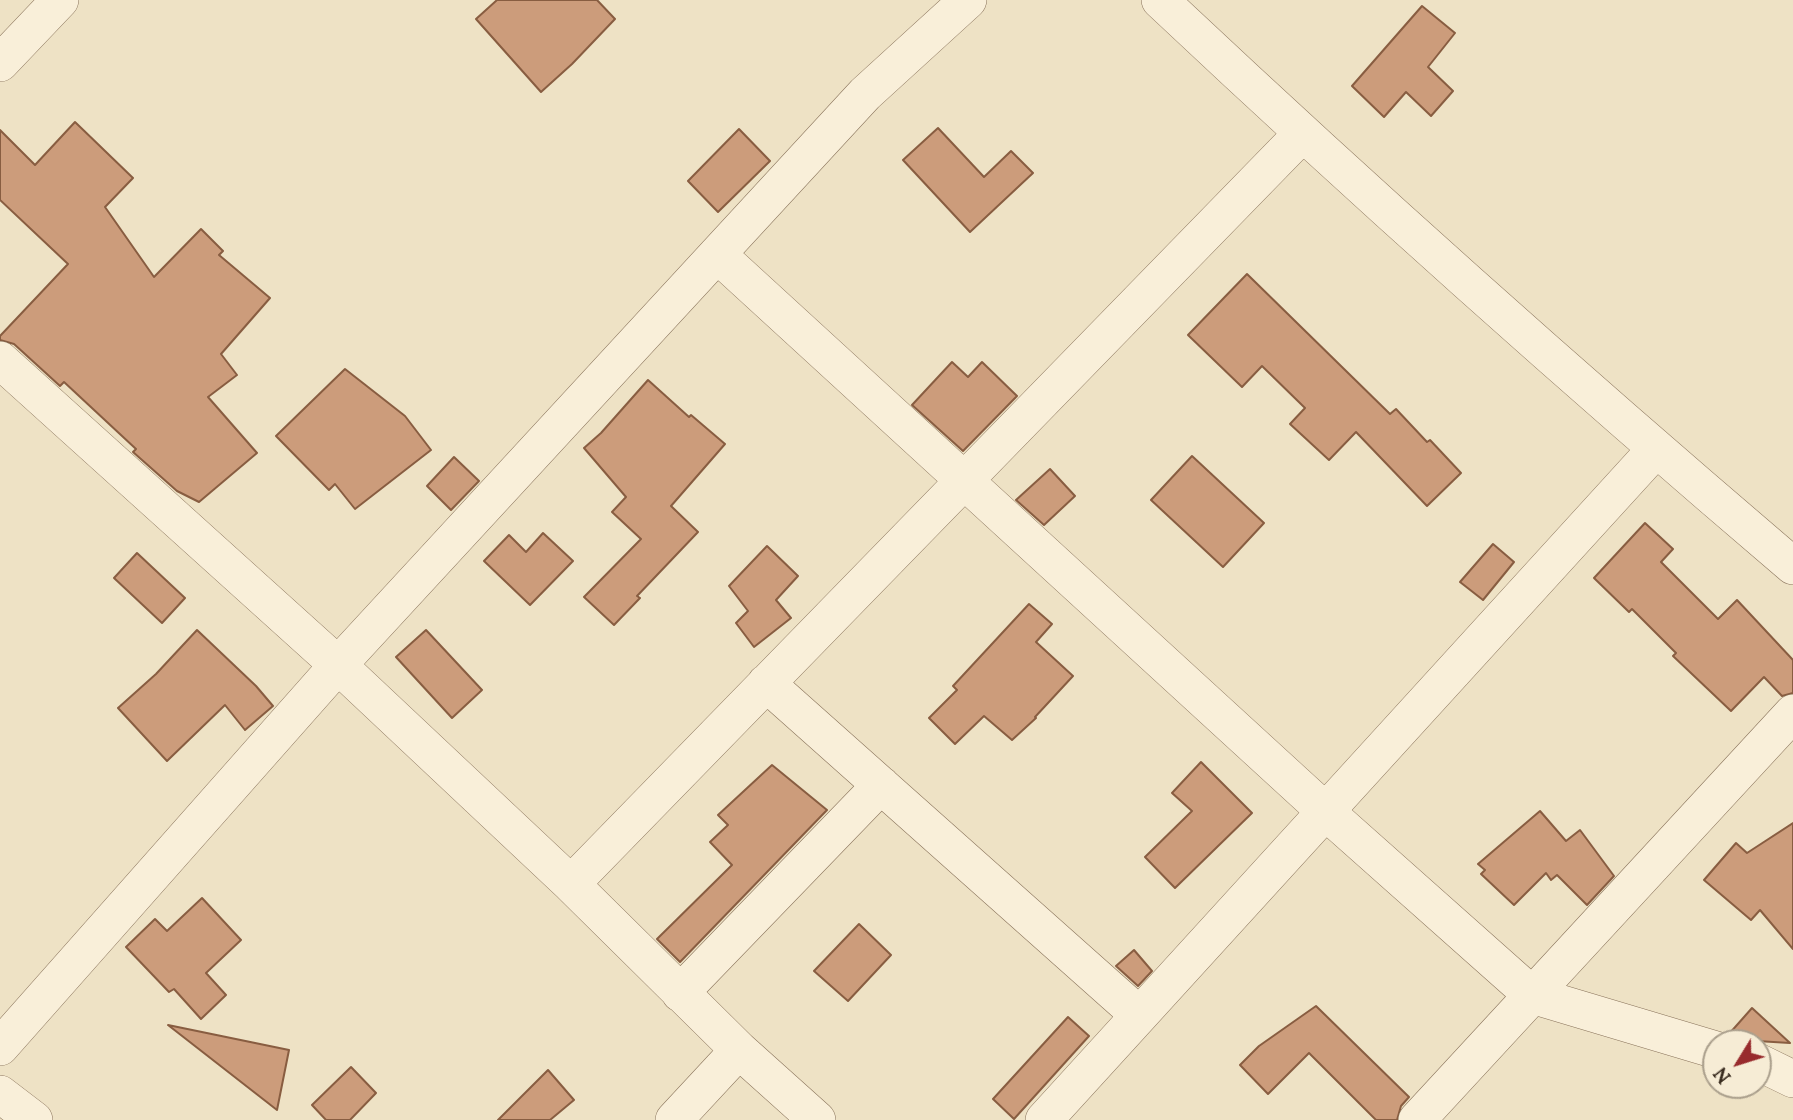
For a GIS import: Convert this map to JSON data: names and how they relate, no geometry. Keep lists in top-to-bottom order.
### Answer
{
  "north": "bottom left"
}
